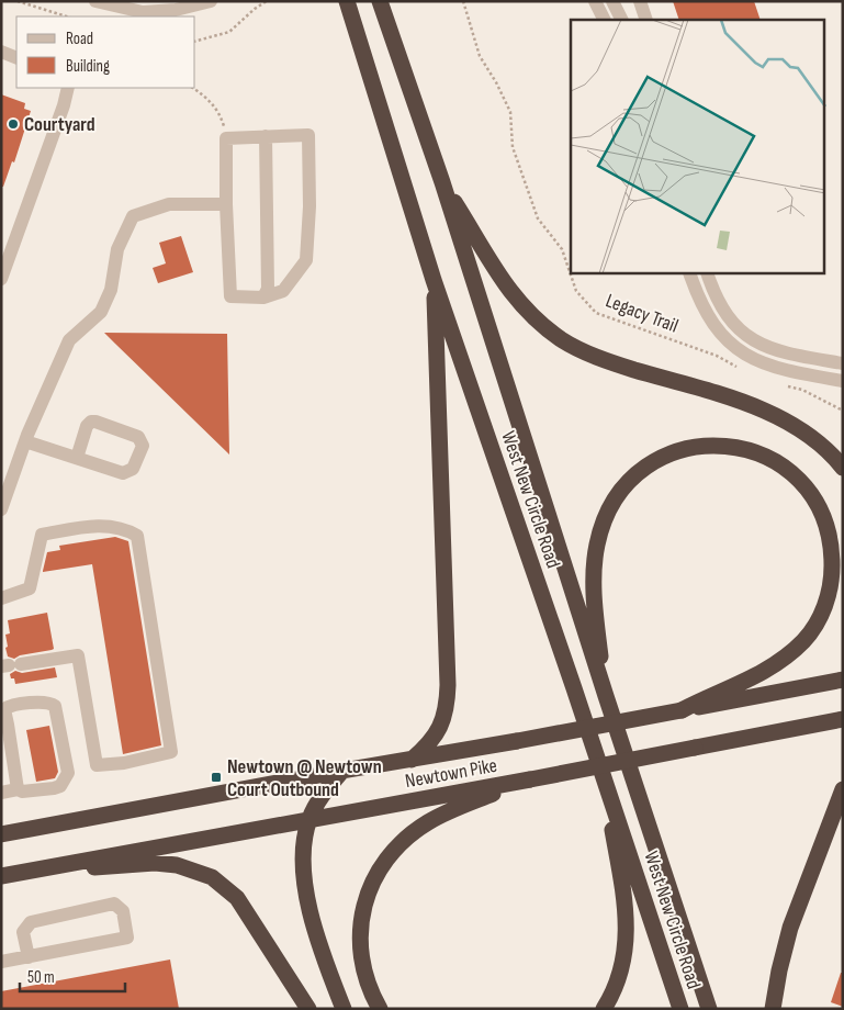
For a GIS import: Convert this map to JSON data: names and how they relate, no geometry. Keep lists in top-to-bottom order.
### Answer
{
  "streets": {
    "highway": ["West New Circle Road", "Newtown Pike"],
    "path": ["Legacy Trail"]
  },
  "places": {
    "other": ["Courtyard"],
    "transit": ["Newtown @ Newtown Court Outbound"]
  },
  "legend": ["Road", "Building"],
  "scale_bar": "50 m"
}
